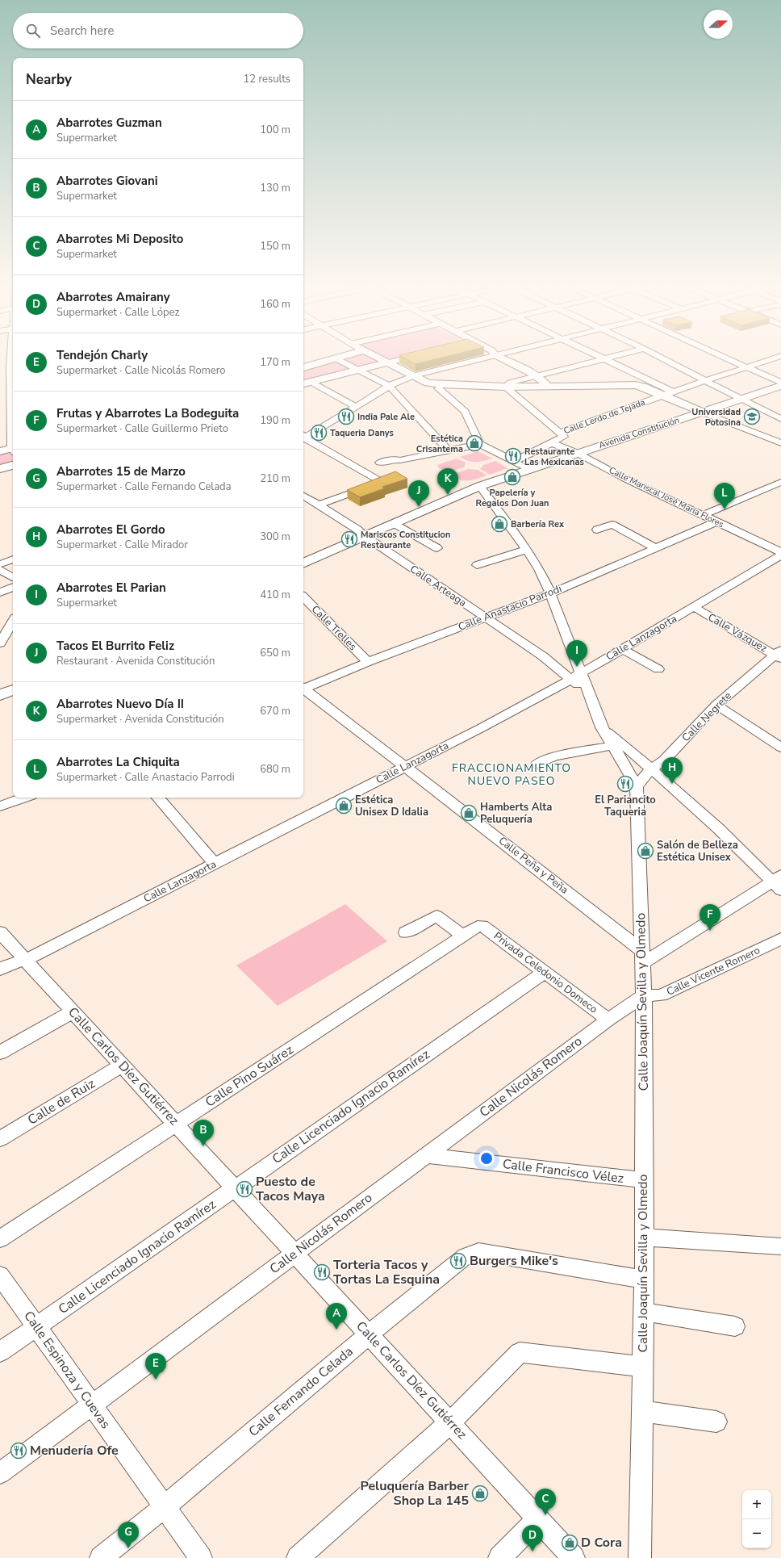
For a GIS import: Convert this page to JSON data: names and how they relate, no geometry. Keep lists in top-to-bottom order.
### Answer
{
  "streets": {
    "main road": ["Avenida Constitución"],
    "street": [
      "Calle Lerdo de Tejada",
      "Calle Mariscal José María Flores",
      "Calle Arteaga",
      "Calle Anastacio Parrodi",
      "Calle Trelles",
      "Calle Vázquez",
      "Calle Lanzagorta",
      "Calle Negrete",
      "Calle Peña y Peña",
      "Calle Vicente Romero",
      "Privada Celedonio Domeco",
      "Calle Joaquín Sevilla y Olmedo",
      "Calle Carlos Díez Gutiérrez",
      "Calle Pino Suárez",
      "Calle Nicolás Romero",
      "Calle de Ruiz",
      "Calle Licenciado Ignacio Ramírez",
      "Calle Francisco Vélez",
      "Calle Espinoza y Cuevas",
      "Calle Fernando Celada"
    ]
  },
  "crossings": [
    ["Calle Lerdo de Tejada", "Calle Mariscal José María Flores"],
    ["Avenida Constitución", "Calle Mariscal José María Flores"],
    ["Avenida Constitución", "Calle Arteaga"],
    ["Avenida Constitución", "Calle Joaquín Sevilla y Olmedo"],
    ["Calle Mariscal José María Flores", "Calle Anastacio Parrodi"],
    ["Calle Arteaga", "Calle Anastacio Parrodi"],
    ["Calle Arteaga", "Calle Lanzagorta"],
    ["Calle Arteaga", "Calle Joaquín Sevilla y Olmedo"],
    ["Calle Anastacio Parrodi", "Calle Trelles"],
    ["Calle Anastacio Parrodi", "Calle Joaquín Sevilla y Olmedo"],
    ["Calle Vázquez", "Calle Lanzagorta"],
    ["Calle Vázquez", "Calle Negrete"],
    ["Calle Lanzagorta", "Calle Peña y Peña"],
    ["Calle Lanzagorta", "Calle Joaquín Sevilla y Olmedo"],
    ["Calle Lanzagorta", "Calle Carlos Díez Gutiérrez"],
    ["Calle Negrete", "Calle Joaquín Sevilla y Olmedo"],
    ["Calle Peña y Peña", "Calle Joaquín Sevilla y Olmedo"],
    ["Calle Vicente Romero", "Calle Joaquín Sevilla y Olmedo"],
    ["Calle Vicente Romero", "Calle Nicolás Romero"],
    ["Privada Celedonio Domeco", "Calle Pino Suárez"],
    ["Privada Celedonio Domeco", "Calle Nicolás Romero"],
    ["Privada Celedonio Domeco", "Calle Licenciado Ignacio Ramírez"],
    ["Calle Joaquín Sevilla y Olmedo", "Calle Nicolás Romero"],
    ["Calle Joaquín Sevilla y Olmedo", "Calle Francisco Vélez"],
    ["Calle Joaquín Sevilla y Olmedo", "Calle Fernando Celada"],
    ["Calle Carlos Díez Gutiérrez", "Calle Pino Suárez"],
    ["Calle Carlos Díez Gutiérrez", "Calle Nicolás Romero"],
    ["Calle Carlos Díez Gutiérrez", "Calle de Ruiz"],
    ["Calle Carlos Díez Gutiérrez", "Calle Licenciado Ignacio Ramírez"],
    ["Calle Carlos Díez Gutiérrez", "Calle Fernando Celada"],
    ["Calle Nicolás Romero", "Calle Francisco Vélez"],
    ["Calle Nicolás Romero", "Calle Espinoza y Cuevas"],
    ["Calle Licenciado Ignacio Ramírez", "Calle Espinoza y Cuevas"],
    ["Calle Espinoza y Cuevas", "Calle Fernando Celada"]
  ],
  "districts": ["FRACCIONAMIENTO NUEVO PASEO"],
  "places": {
    "restaurant": [
      "India Pale Ale",
      "Taqueria Danys",
      "Restaurante Las Mexicanas",
      "Mariscos Constitucion Restaurante",
      "El Pariancito Taqueria",
      "Puesto de Tacos Maya",
      "Burgers Mike's",
      "Torteria Tacos y Tortas La Esquina",
      "Menudería Ofe"
    ],
    "school or university": ["Universidad Potosina"],
    "shop": [
      "Estética Crisantema",
      "Papelería y Regalos Don Juan",
      "Barbería Rex",
      "Estética Unisex D Idalia",
      "Hamberts Alta Peluquería",
      "Salón de Belleza Estética Unisex",
      "Peluquería Barber Shop La 145",
      "D Cora"
    ]
  },
  "north": "right",
  "page": {
    "search": "Search here",
    "heading": ["Nearby", "12 results"],
    "list": [
      {
        "mark": "A",
        "name": "Abarrotes Guzman",
        "note": "Supermarket",
        "value": "100 m"
      },
      {
        "mark": "B",
        "name": "Abarrotes Giovani",
        "note": "Supermarket",
        "value": "130 m"
      },
      {
        "mark": "C",
        "name": "Abarrotes Mi Deposito",
        "note": "Supermarket",
        "value": "150 m"
      },
      {
        "mark": "D",
        "name": "Abarrotes Amairany",
        "note": "Supermarket · Calle López",
        "value": "160 m"
      },
      {
        "mark": "E",
        "name": "Tendejón Charly",
        "note": "Supermarket · Calle Nicolás Romero",
        "value": "170 m"
      },
      {
        "mark": "F",
        "name": "Frutas y Abarrotes La Bodeguita",
        "note": "Supermarket · Calle Guillermo Prieto",
        "value": "190 m"
      },
      {
        "mark": "G",
        "name": "Abarrotes 15 de Marzo",
        "note": "Supermarket · Calle Fernando Celada",
        "value": "210 m"
      },
      {
        "mark": "H",
        "name": "Abarrotes El Gordo",
        "note": "Supermarket · Calle Mirador",
        "value": "300 m"
      },
      {
        "mark": "I",
        "name": "Abarrotes El Parian",
        "note": "Supermarket",
        "value": "410 m"
      },
      {
        "mark": "J",
        "name": "Tacos El Burrito Feliz",
        "note": "Restaurant · Avenida Constitución",
        "value": "650 m"
      },
      {
        "mark": "K",
        "name": "Abarrotes Nuevo Día II",
        "note": "Supermarket · Avenida Constitución",
        "value": "670 m"
      },
      {
        "mark": "L",
        "name": "Abarrotes La Chiquita",
        "note": "Supermarket · Calle Anastacio Parrodi",
        "value": "680 m"
      }
    ],
    "pins": [
      "K",
      "J",
      "L",
      "I",
      "H",
      "F",
      "B",
      "A",
      "E",
      "C",
      "G",
      "D"
    ],
    "map_buttons": ["+", "−"]
  }
}
